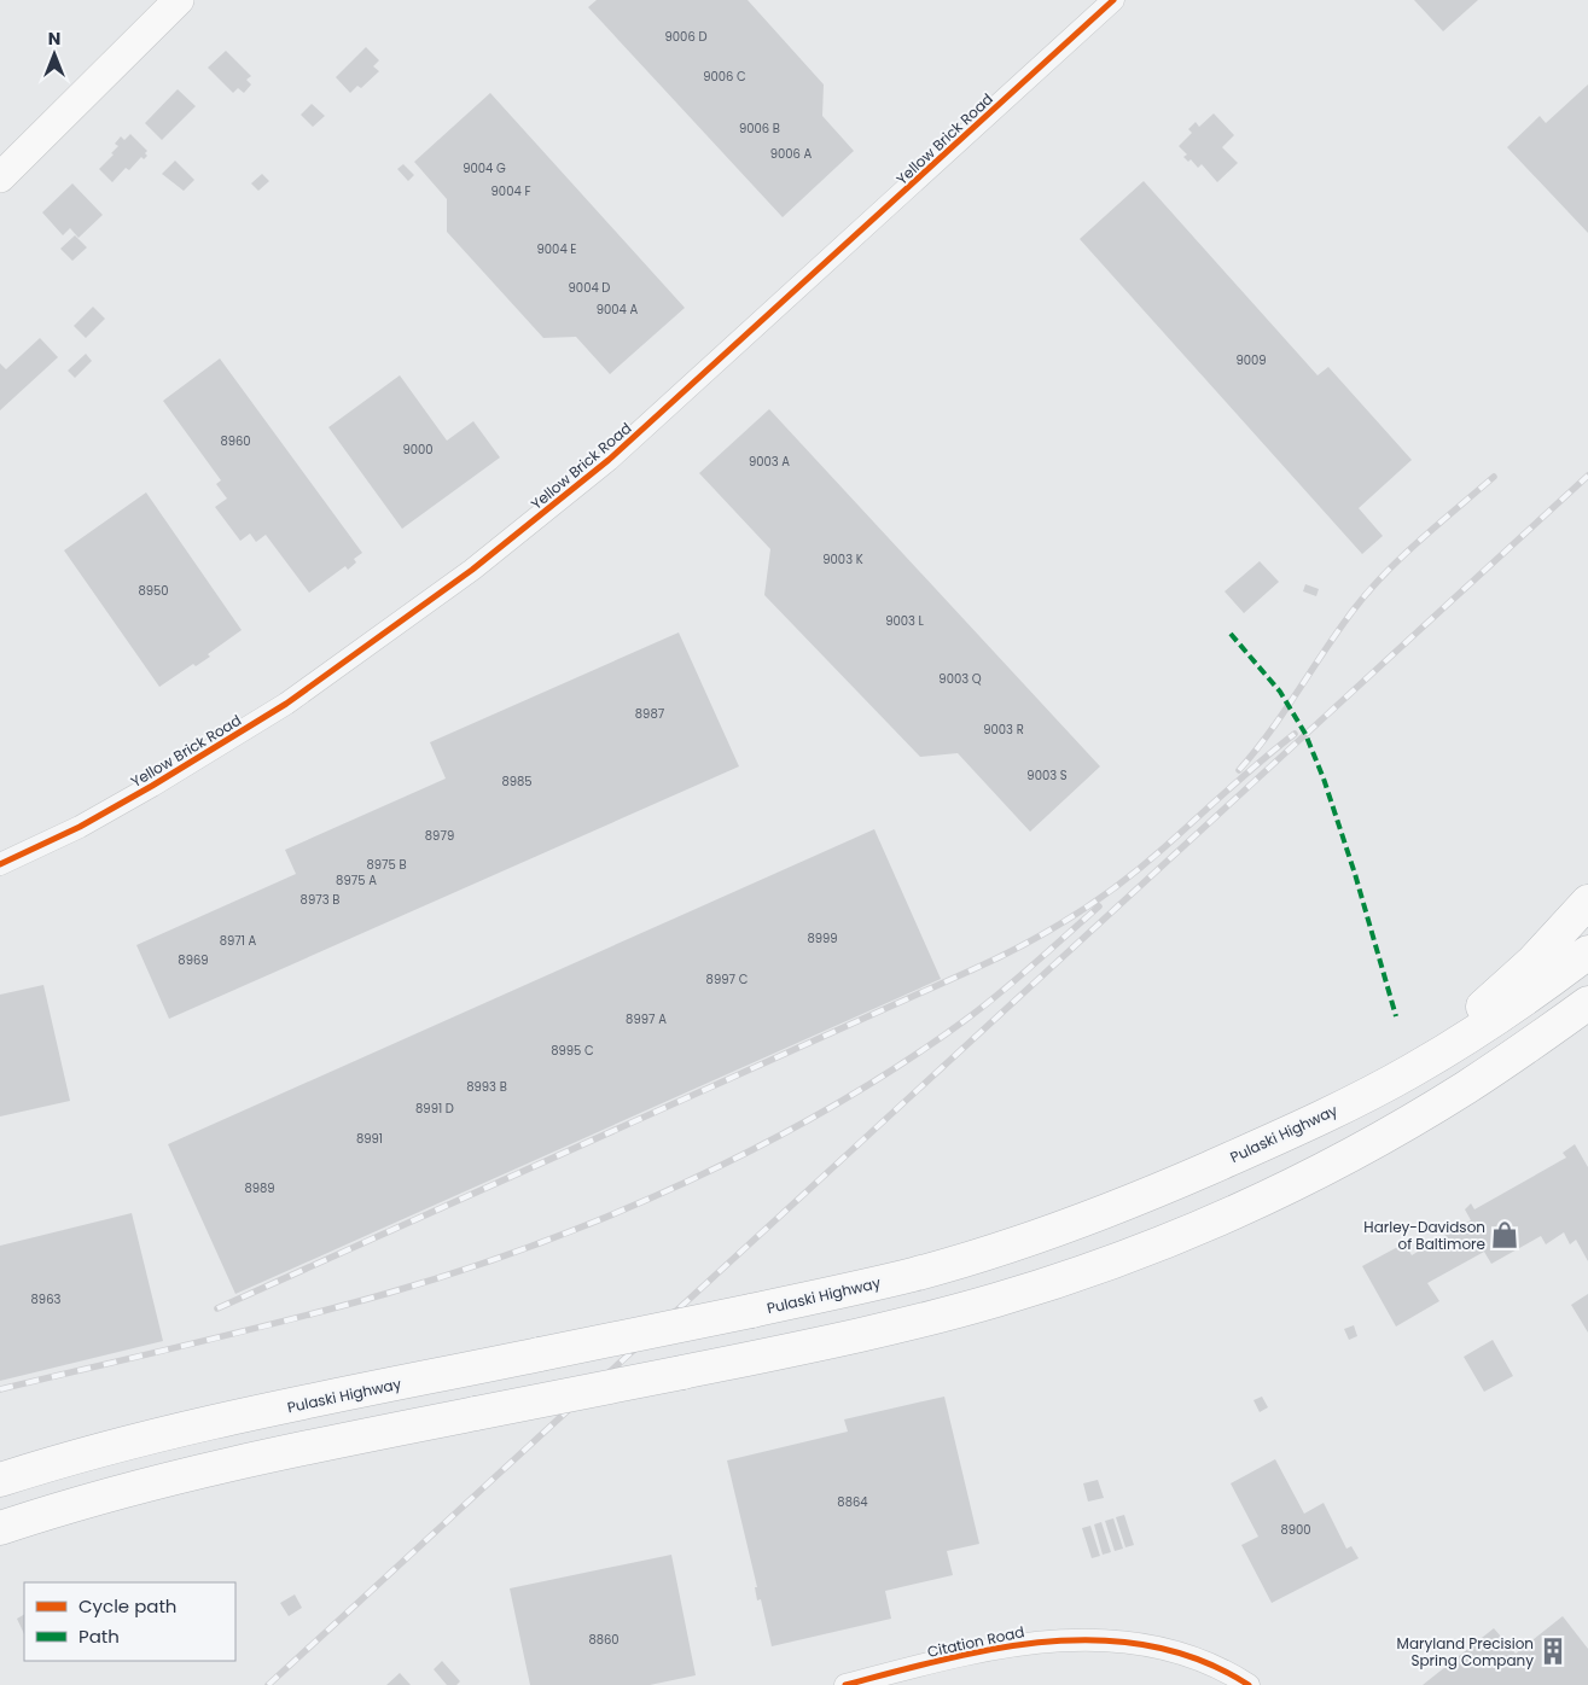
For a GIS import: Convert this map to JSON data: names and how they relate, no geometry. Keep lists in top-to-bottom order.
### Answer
{
  "streets": {
    "highway": ["Pulaski Highway"],
    "street": ["Yellow Brick Road", "Citation Road"]
  },
  "places": {
    "shop": ["Harley-Davidson of Baltimore"],
    "building": ["Maryland Precision Spring Company"]
  },
  "house_numbers": [
    "9006 D",
    "9006 C",
    "9006 B",
    "9006 A",
    "9004 G",
    "9004 F",
    "9004 E",
    "9004 D",
    "9004 A",
    "9009",
    "8960",
    "9000",
    "9003 A",
    "9003 K",
    "8950",
    "9003 L",
    "9003 Q",
    "8987",
    "9003 R",
    "9003 S",
    "8985",
    "8979",
    "8975 B",
    "8975 A",
    "8973 B",
    "8999",
    "8971 A",
    "8969",
    "8997 C",
    "8997 A",
    "8995 C",
    "8993 B",
    "8991 D",
    "8991",
    "8989",
    "8963",
    "8864",
    "8900",
    "8860"
  ],
  "legend": ["Cycle path", "Path"],
  "north": "top"
}
